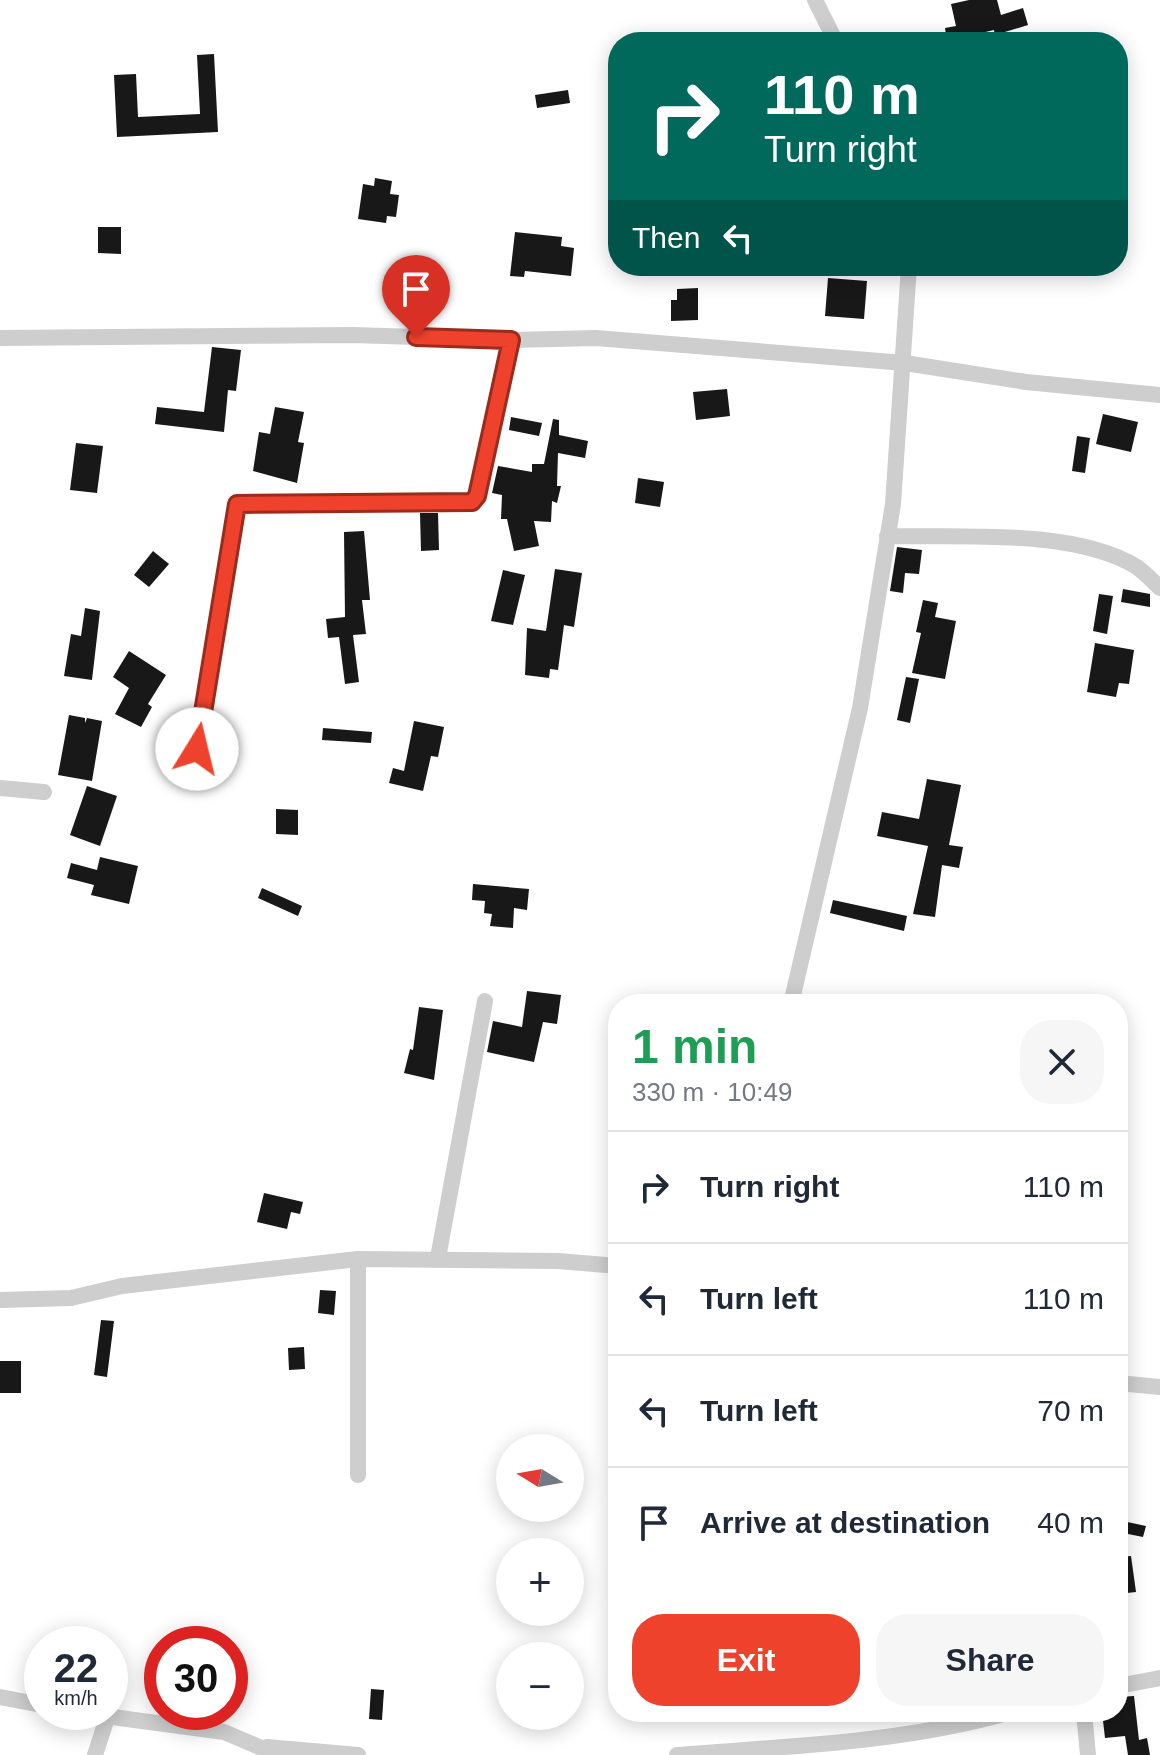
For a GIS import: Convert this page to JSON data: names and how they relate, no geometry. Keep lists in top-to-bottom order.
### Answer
{
  "north": "left",
  "page": {
    "turn": ["110 m", "Turn right"],
    "then": "Then",
    "heading": ["1 min", "330 m · 10:49"],
    "list": [
      {
        "name": "Turn right",
        "value": "110 m"
      },
      {
        "name": "Turn left",
        "value": "110 m"
      },
      {
        "name": "Turn left",
        "value": "70 m"
      },
      {
        "name": "Arrive at destination",
        "value": "40 m"
      }
    ],
    "map_buttons": ["+", "−"],
    "buttons": ["Exit", "Share"],
    "speed": "22 km/h",
    "limit": "30"
  }
}
